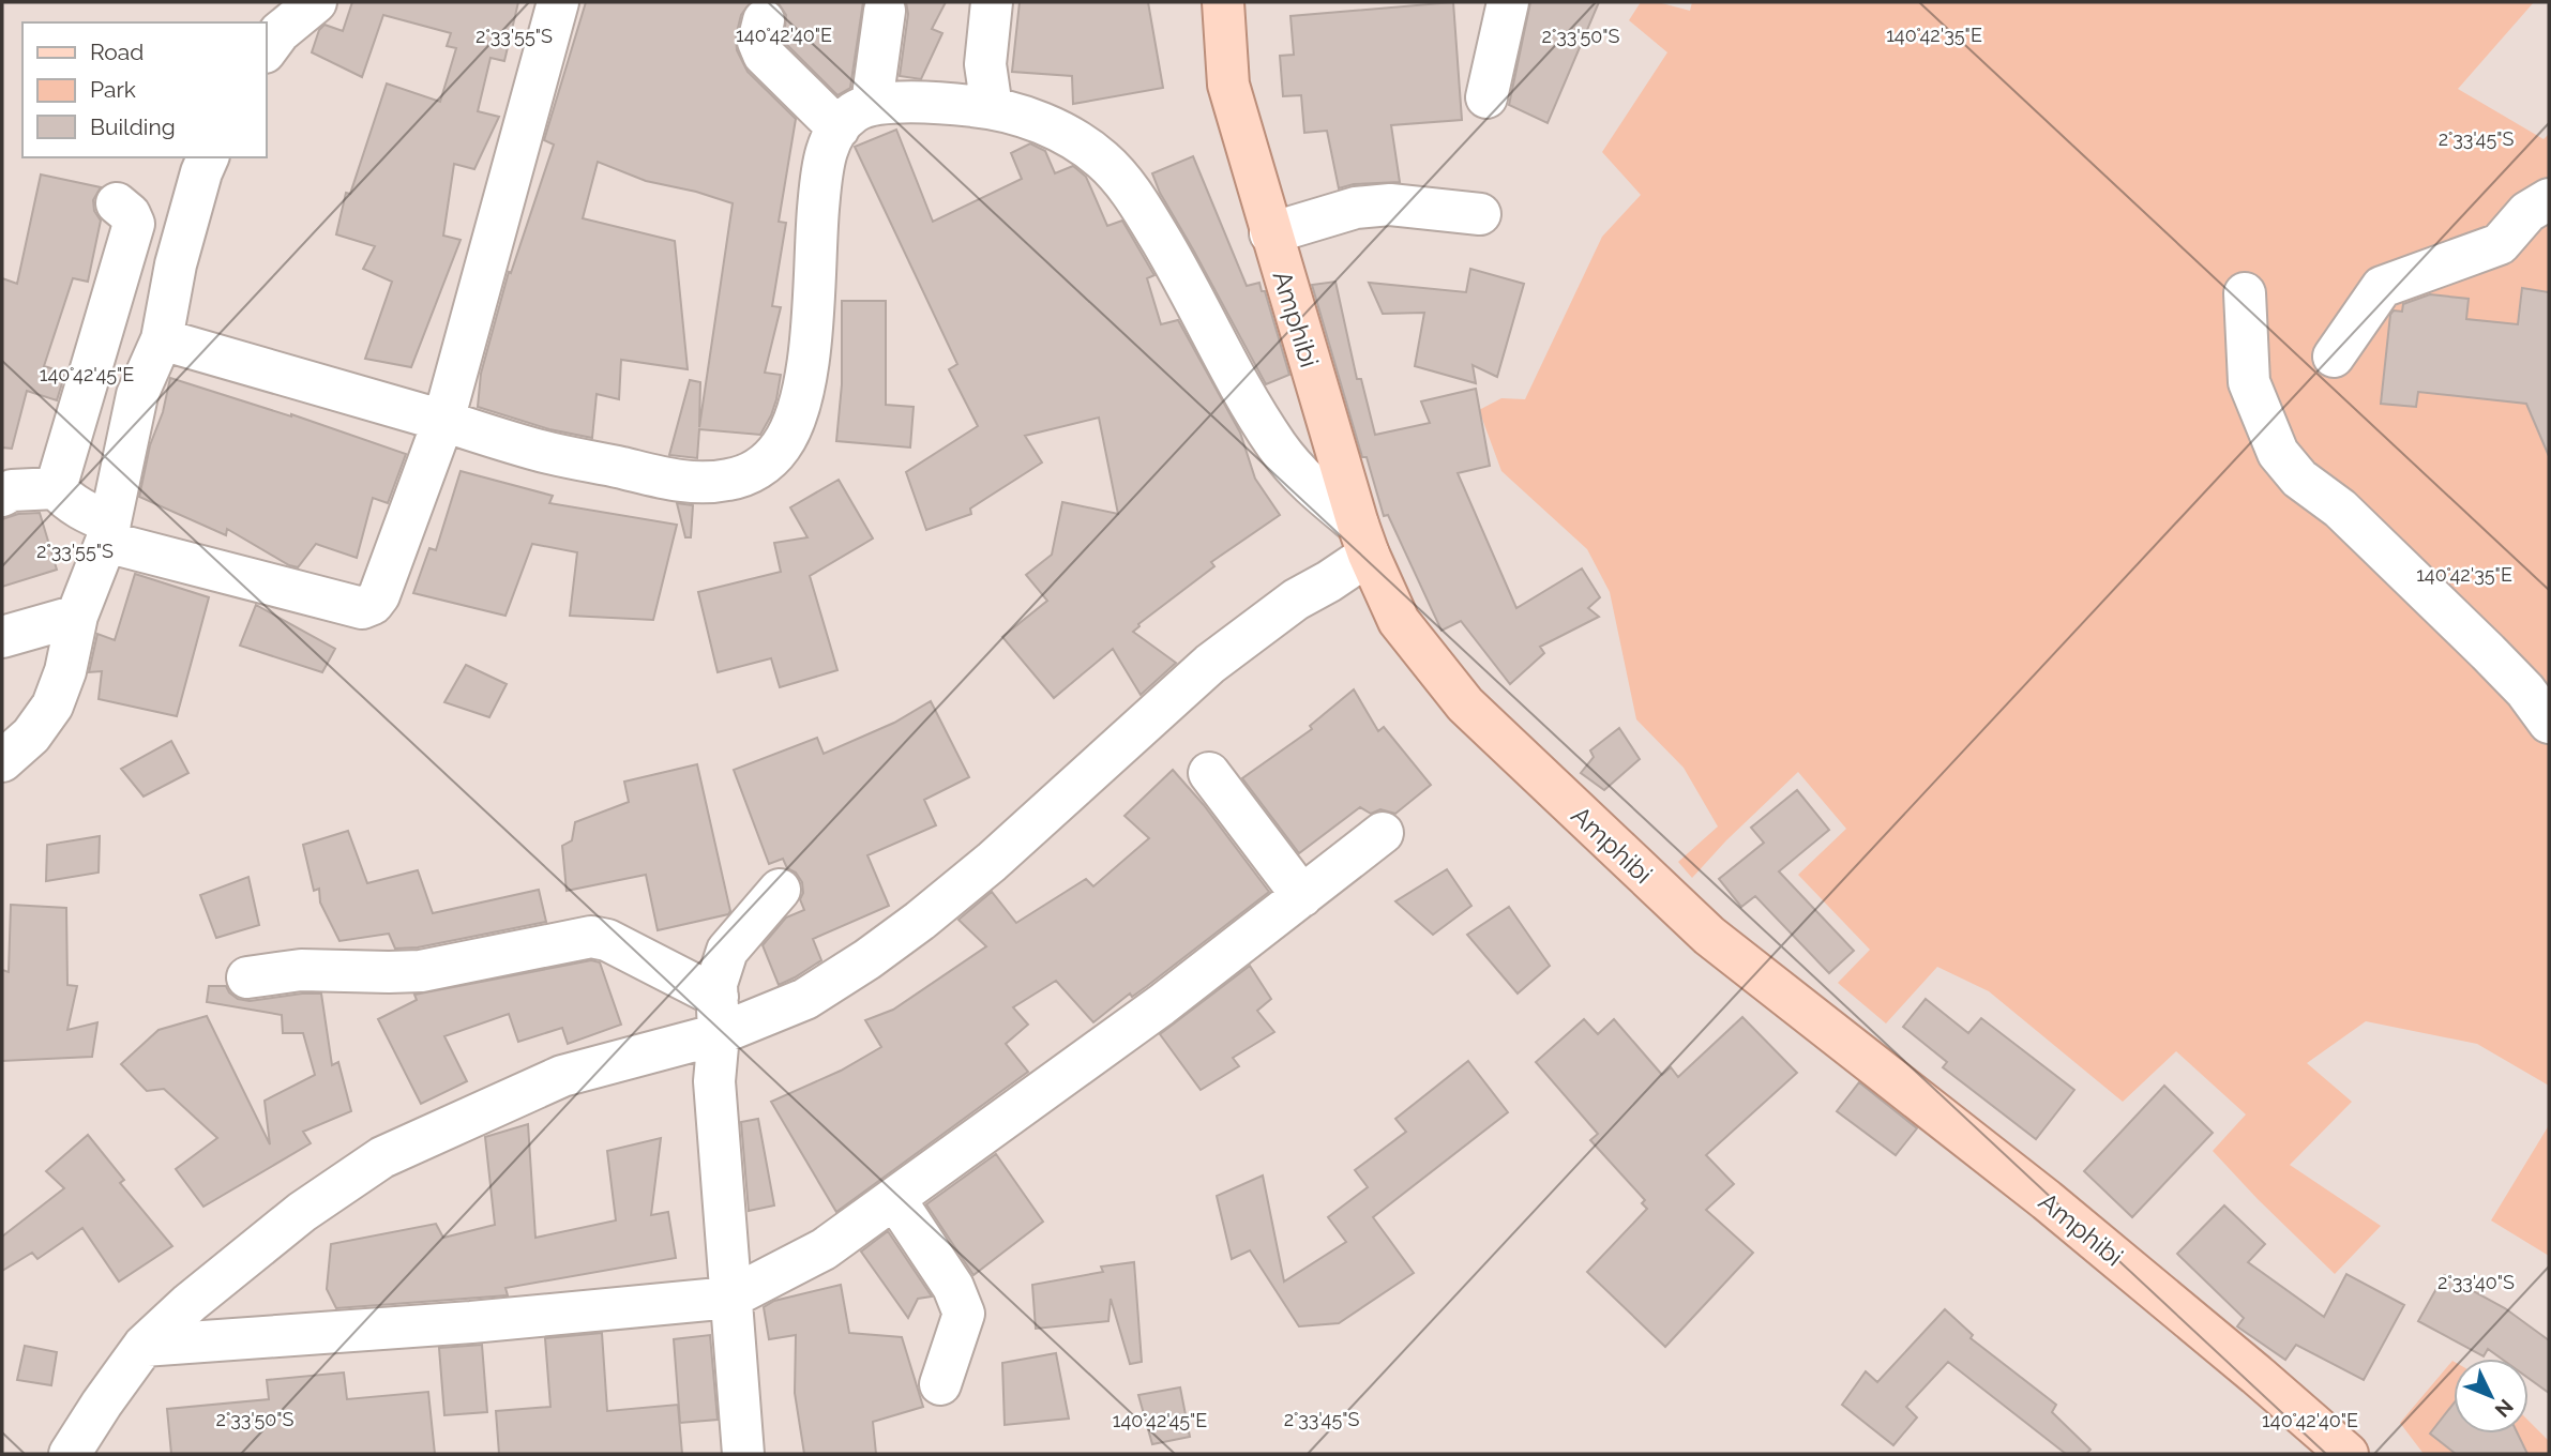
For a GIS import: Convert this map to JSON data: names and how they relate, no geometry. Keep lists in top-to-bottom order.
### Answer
{
  "streets": {
    "main road": ["Amphibi"]
  },
  "legend": ["Road", "Park", "Building"],
  "north": "bottom right",
  "coordinates": [
    "140°42'35\"E",
    "140°42'40\"E",
    "2°33'55\"S",
    "2°33'50\"S",
    "2°33'45\"S",
    "140°42'45\"E",
    "2°33'40\"S"
  ]
}
